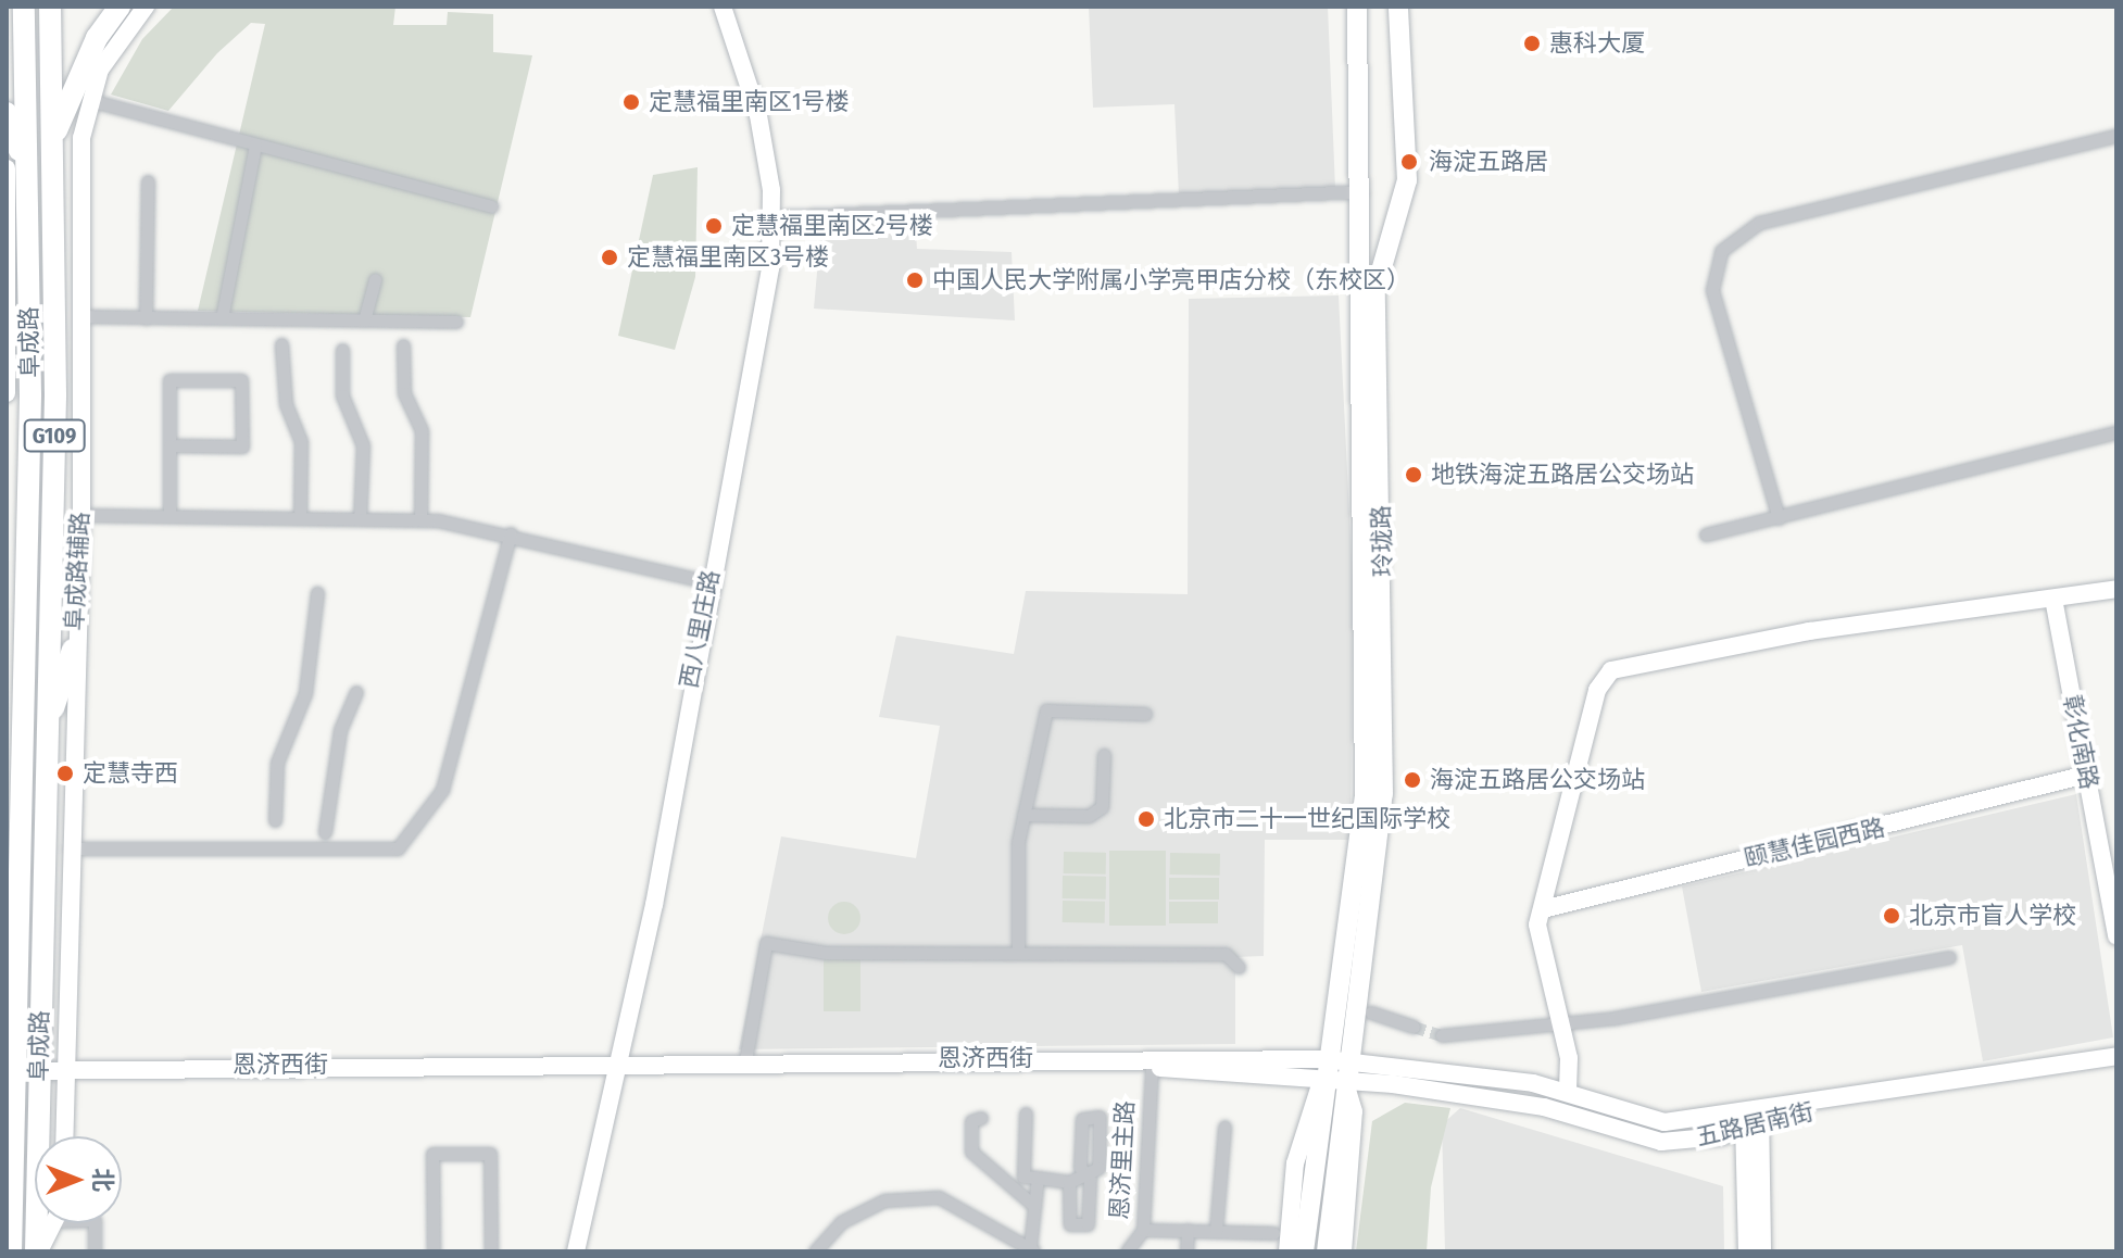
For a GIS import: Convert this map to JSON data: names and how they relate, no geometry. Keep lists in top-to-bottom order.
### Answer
{
  "streets": {
    "highway": ["阜成路", "G109"],
    "main road": ["玲珑路"],
    "street": [
      "阜成路辅路",
      "西八里庄路",
      "彰化南路",
      "颐慧佳园西路",
      "恩济西街",
      "五路居南街",
      "恩济里主路"
    ]
  },
  "crossings": [
    ["阜成路", "恩济西街"],
    ["玲珑路", "恩济西街"],
    ["玲珑路", "五路居南街"],
    ["阜成路辅路", "恩济西街"],
    ["西八里庄路", "恩济西街"],
    ["恩济西街", "五路居南街"],
    ["恩济西街", "恩济里主路"]
  ],
  "places": [
    "惠科大厦",
    "定慧福里南区1号楼",
    "海淀五路居",
    "定慧福里南区2号楼",
    "定慧福里南区3号楼",
    "中国人民大学附属小学亮甲店分校（东校区）",
    "地铁海淀五路居公交场站",
    "定慧寺西",
    "海淀五路居公交场站",
    "北京市二十一世纪国际学校",
    "北京市盲人学校"
  ],
  "north": "right"
}
